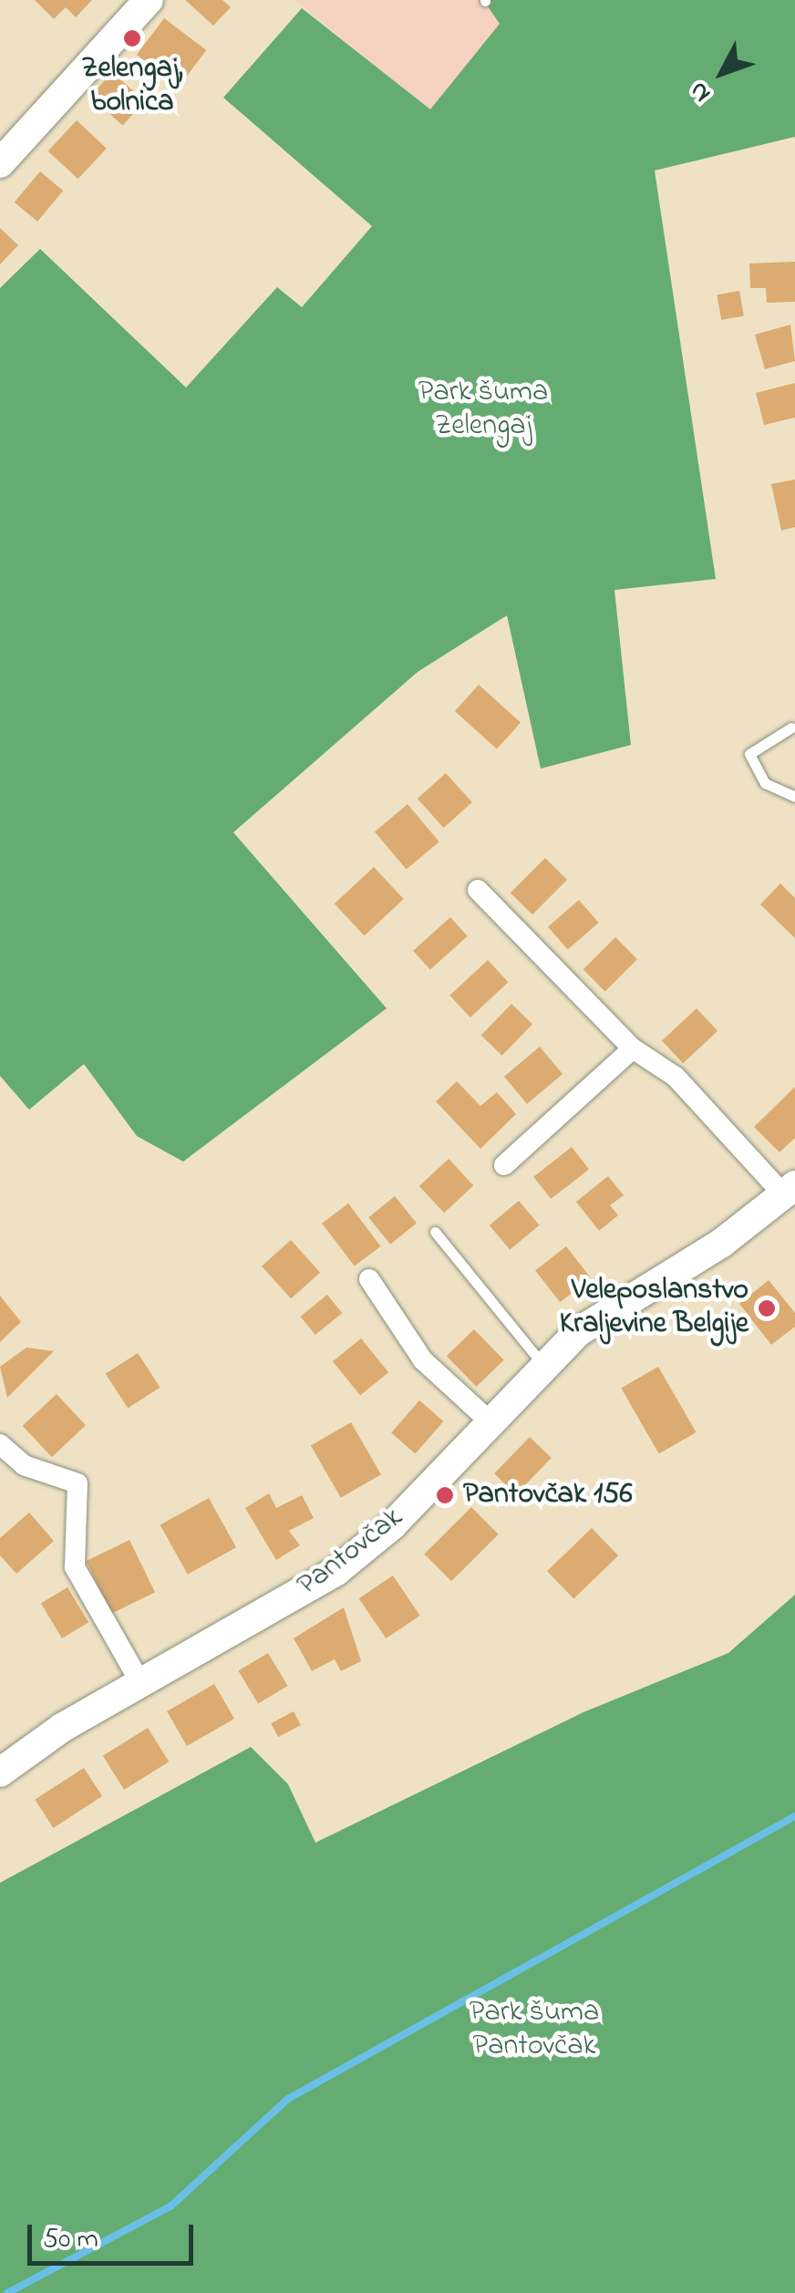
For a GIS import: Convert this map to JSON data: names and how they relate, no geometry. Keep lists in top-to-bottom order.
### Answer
{
  "streets": {
    "main road": ["Pantovčak"]
  },
  "parks": ["Park šuma Zelengaj", "Park šuma Pantovčak"],
  "places": ["Zelengaj, bolnica", "Veleposlanstvo Kraljevine Belgije", "Pantovčak 156"],
  "scale_bar": "50 m",
  "north": "bottom left"
}
